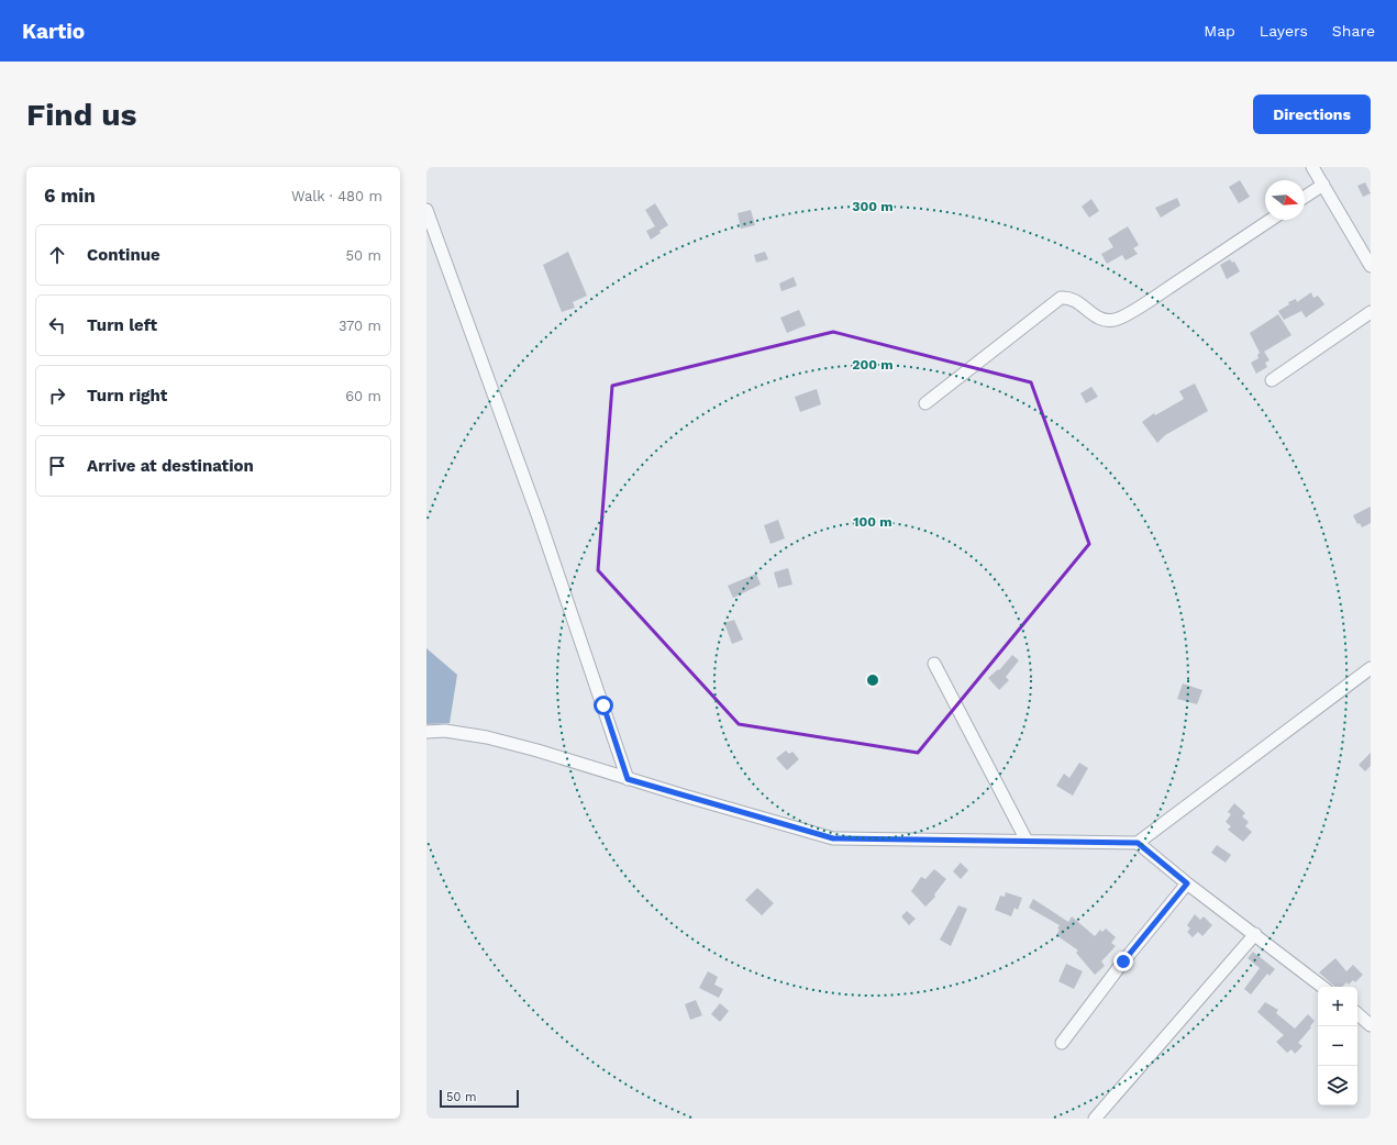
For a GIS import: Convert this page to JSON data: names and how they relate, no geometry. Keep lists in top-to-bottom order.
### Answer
{
  "scale_bar": "50 m",
  "north": "right",
  "page": {
    "header": "Kartio",
    "nav": ["Map", "Layers", "Share"],
    "buttons": "Directions",
    "title": "Find us",
    "heading": ["6 min", "Walk · 480 m"],
    "list": [
      ["Continue", "50 m"],
      ["Turn left", "370 m"],
      ["Turn right", "60 m"],
      "Arrive at destination"
    ],
    "map_buttons": ["+", "−"],
    "scale": "50 m"
  },
  "rings": ["300 m", "200 m", "100 m"]
}
